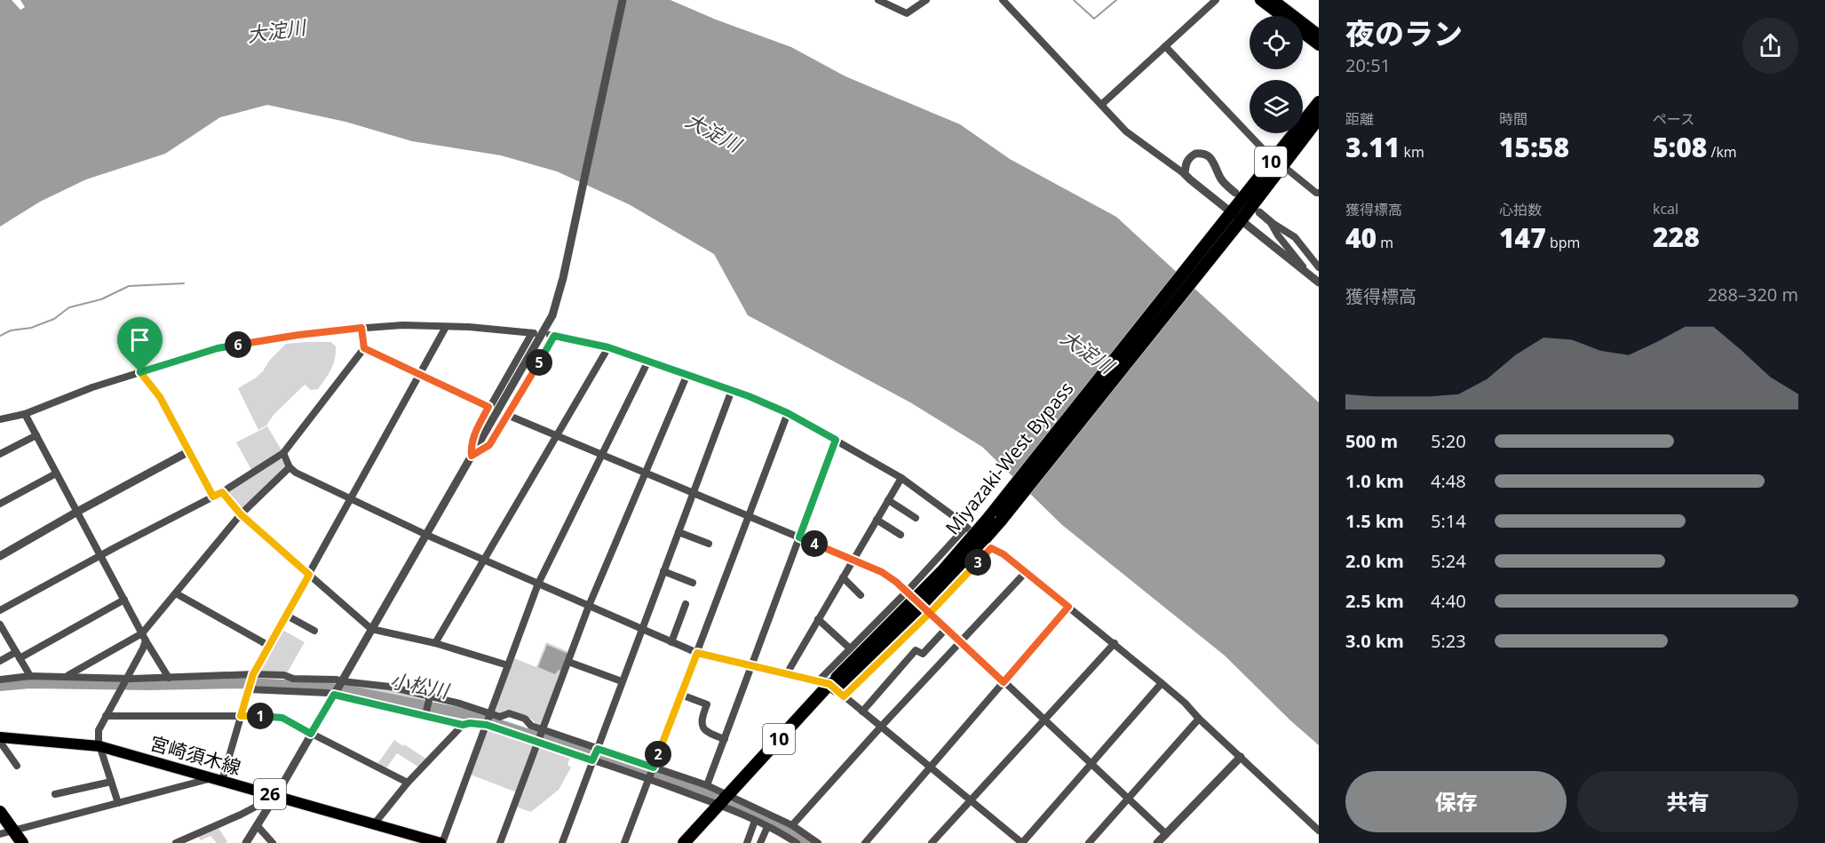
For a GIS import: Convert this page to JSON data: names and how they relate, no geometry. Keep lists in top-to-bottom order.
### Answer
{
  "streets": {
    "highway": ["10", "Miyazaki-West Bypass"],
    "main road": ["宮崎須木線", "26"]
  },
  "crossings": [
    ["10", "Miyazaki-West Bypass"]
  ],
  "water": ["大淀川", "小松川"],
  "page": {
    "heading": ["夜のラン", "20:51"],
    "stats": [
      ["距離", "3.11 km"],
      ["時間", "15:58"],
      ["ペース", "5:08 /km"],
      ["獲得標高", "40 m"],
      ["心拍数", "147 bpm"],
      ["kcal", "228"]
    ],
    "chart": ["獲得標高", "288–320 m"],
    "pins": [
      "6",
      "5",
      "4",
      "3",
      "1",
      "2"
    ],
    "list": [
      {
        "name": "500 m",
        "note": "5:20"
      },
      {
        "name": "1.0 km",
        "note": "4:48"
      },
      {
        "name": "1.5 km",
        "note": "5:14"
      },
      {
        "name": "2.0 km",
        "note": "5:24"
      },
      {
        "name": "2.5 km",
        "note": "4:40"
      },
      {
        "name": "3.0 km",
        "note": "5:23"
      }
    ],
    "buttons": ["保存", "共有"]
  }
}
